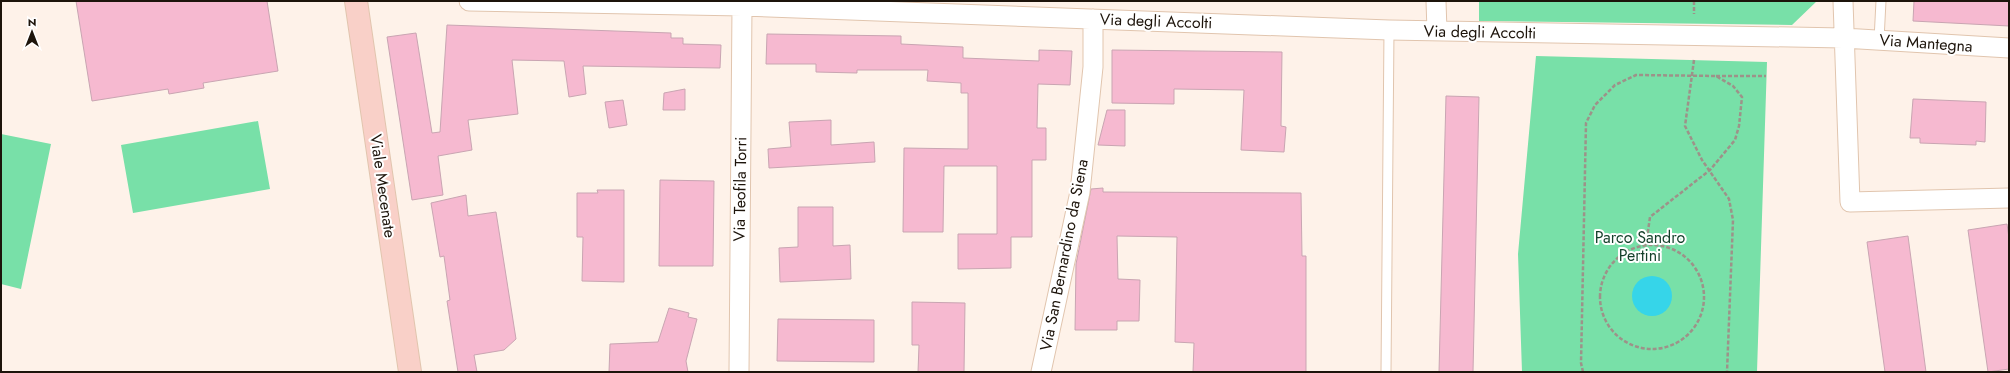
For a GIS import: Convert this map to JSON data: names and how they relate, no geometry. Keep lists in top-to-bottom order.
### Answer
{
  "streets": {
    "main road": ["Viale Mecenate"],
    "street": [
      "Via degli Accolti",
      "Via Mantegna",
      "Via Teofila Torri",
      "Via San Bernardino da Siena"
    ]
  },
  "crossings": [
    ["Via degli Accolti", "Via Mantegna"],
    ["Via degli Accolti", "Via Teofila Torri"],
    ["Via degli Accolti", "Via San Bernardino da Siena"]
  ],
  "parks": ["Parco Sandro Pertini"],
  "north": "top"
}
